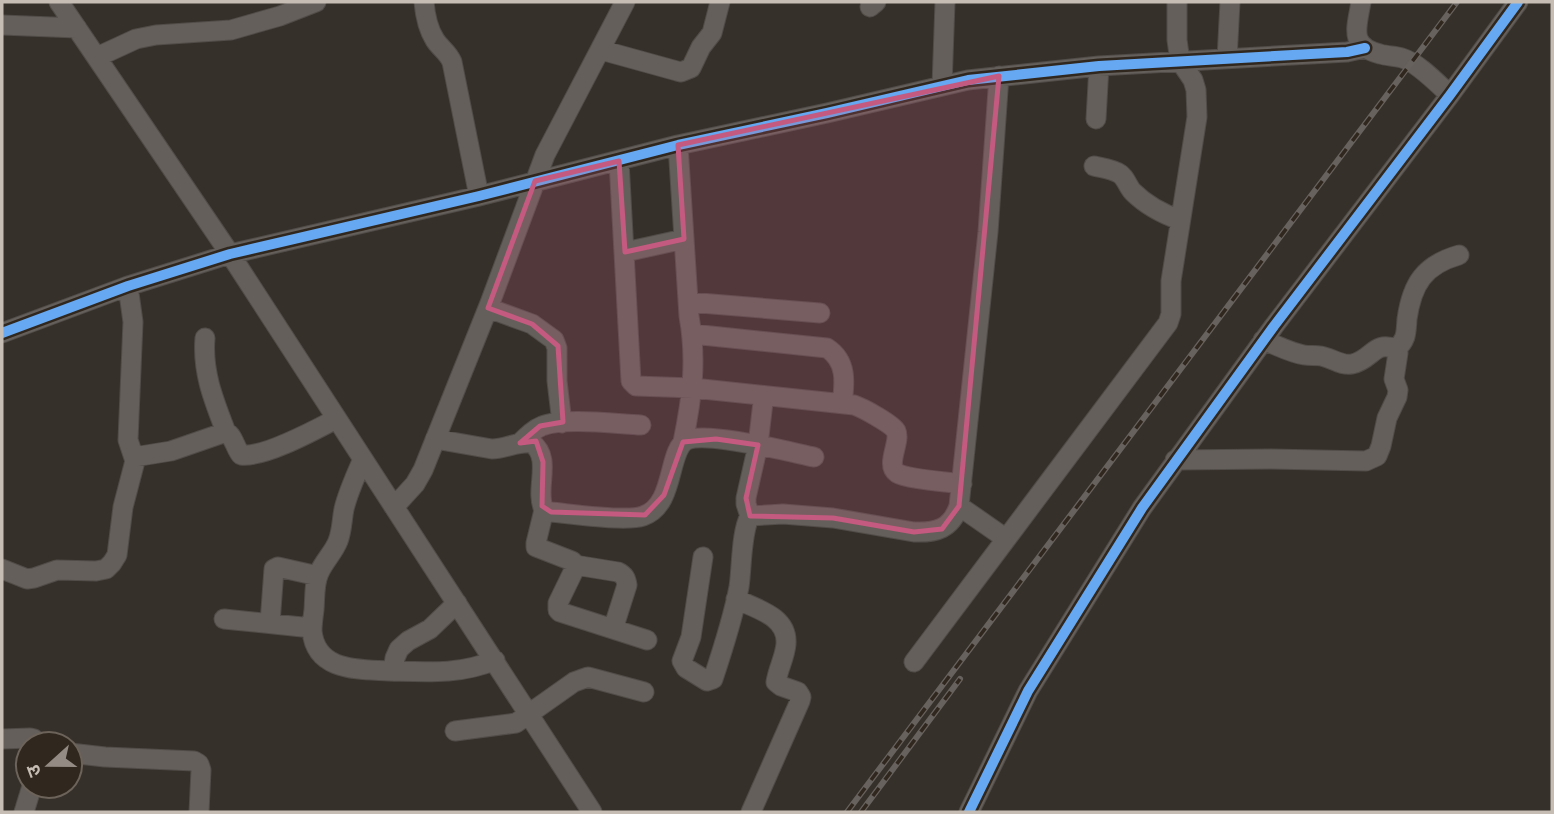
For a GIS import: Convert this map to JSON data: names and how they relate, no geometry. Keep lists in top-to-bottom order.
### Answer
{
  "north": "left"
}
